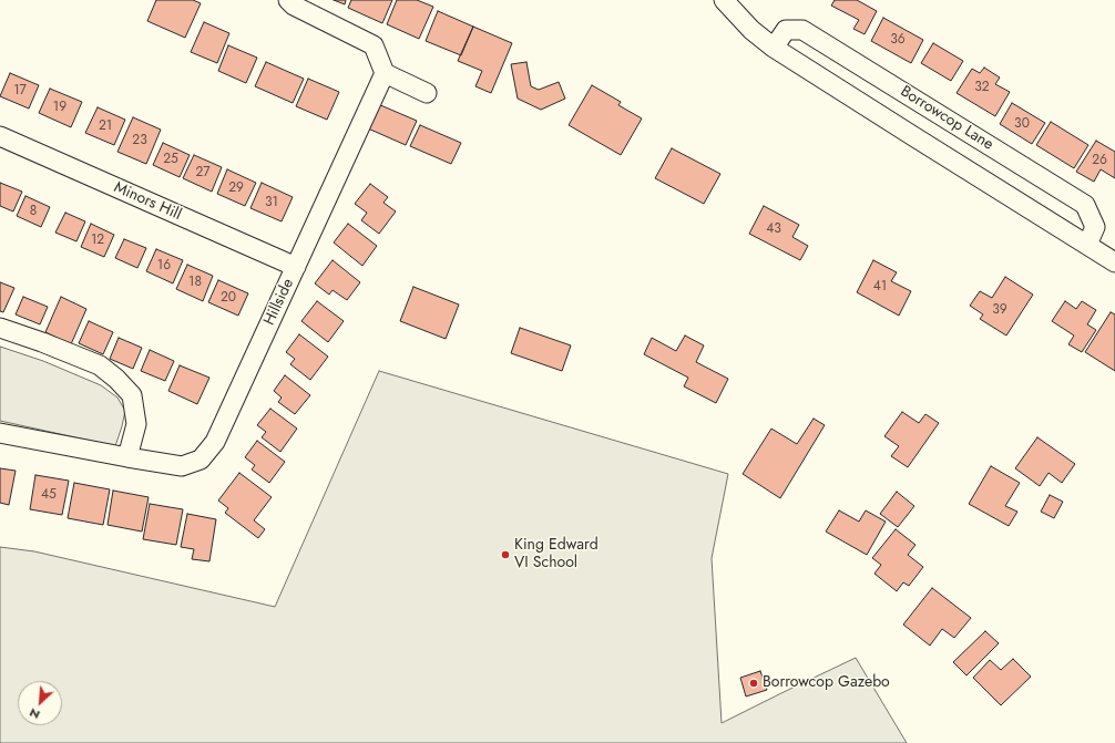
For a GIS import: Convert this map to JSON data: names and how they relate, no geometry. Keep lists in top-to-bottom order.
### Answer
{
  "streets": {
    "street": ["Borrowcop Lane", "Minors Hill", "Hillside"]
  },
  "crossings": [
    ["Minors Hill", "Hillside"]
  ],
  "places": ["King Edward VI School", "Borrowcop Gazebo"],
  "house_numbers": [
    "36",
    "32",
    "17",
    "19",
    "30",
    "21",
    "23",
    "25",
    "26",
    "27",
    "29",
    "31",
    "8",
    "43",
    "12",
    "16",
    "18",
    "41",
    "20",
    "39",
    "45"
  ],
  "north": "bottom left"
}
